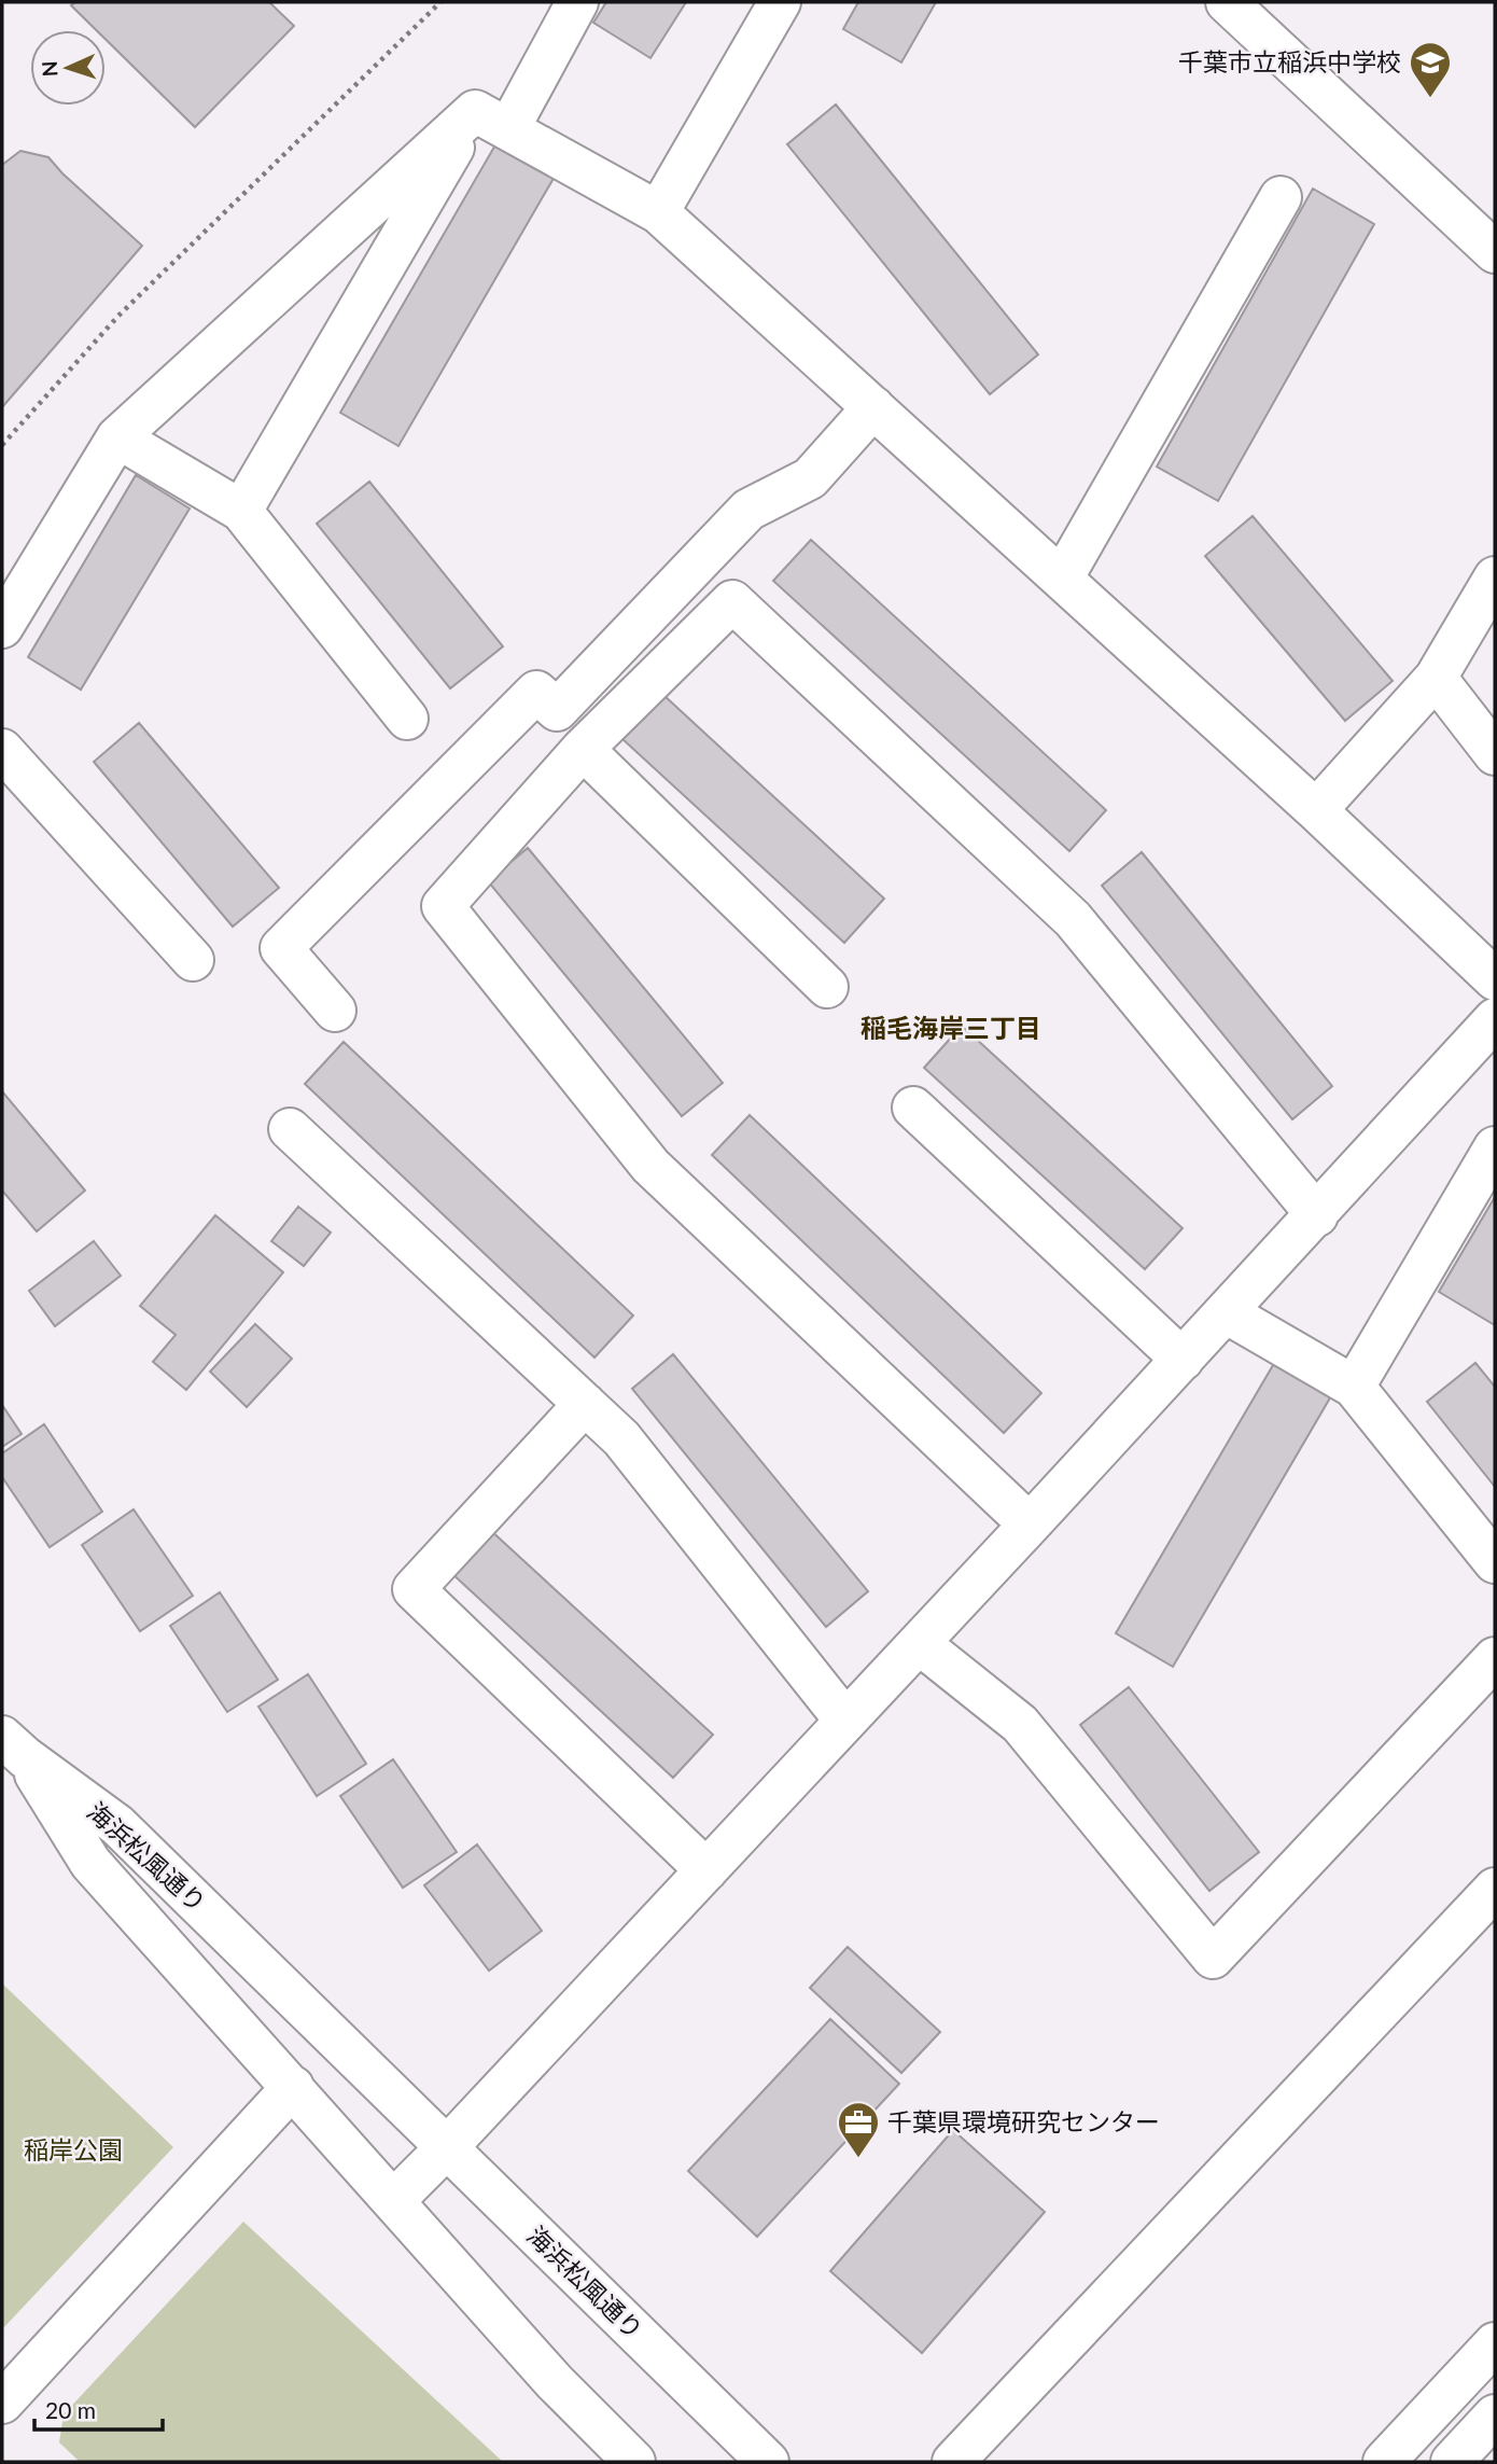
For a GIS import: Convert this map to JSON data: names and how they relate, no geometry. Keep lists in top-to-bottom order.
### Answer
{
  "streets": {
    "street": ["海浜松風通り"]
  },
  "districts": ["稲毛海岸三丁目"],
  "parks": ["稲岸公園"],
  "places": {
    "school or university": ["千葉市立稲浜中学校"],
    "office": ["千葉県環境研究センター"]
  },
  "scale_bar": "20 m",
  "north": "left"
}
